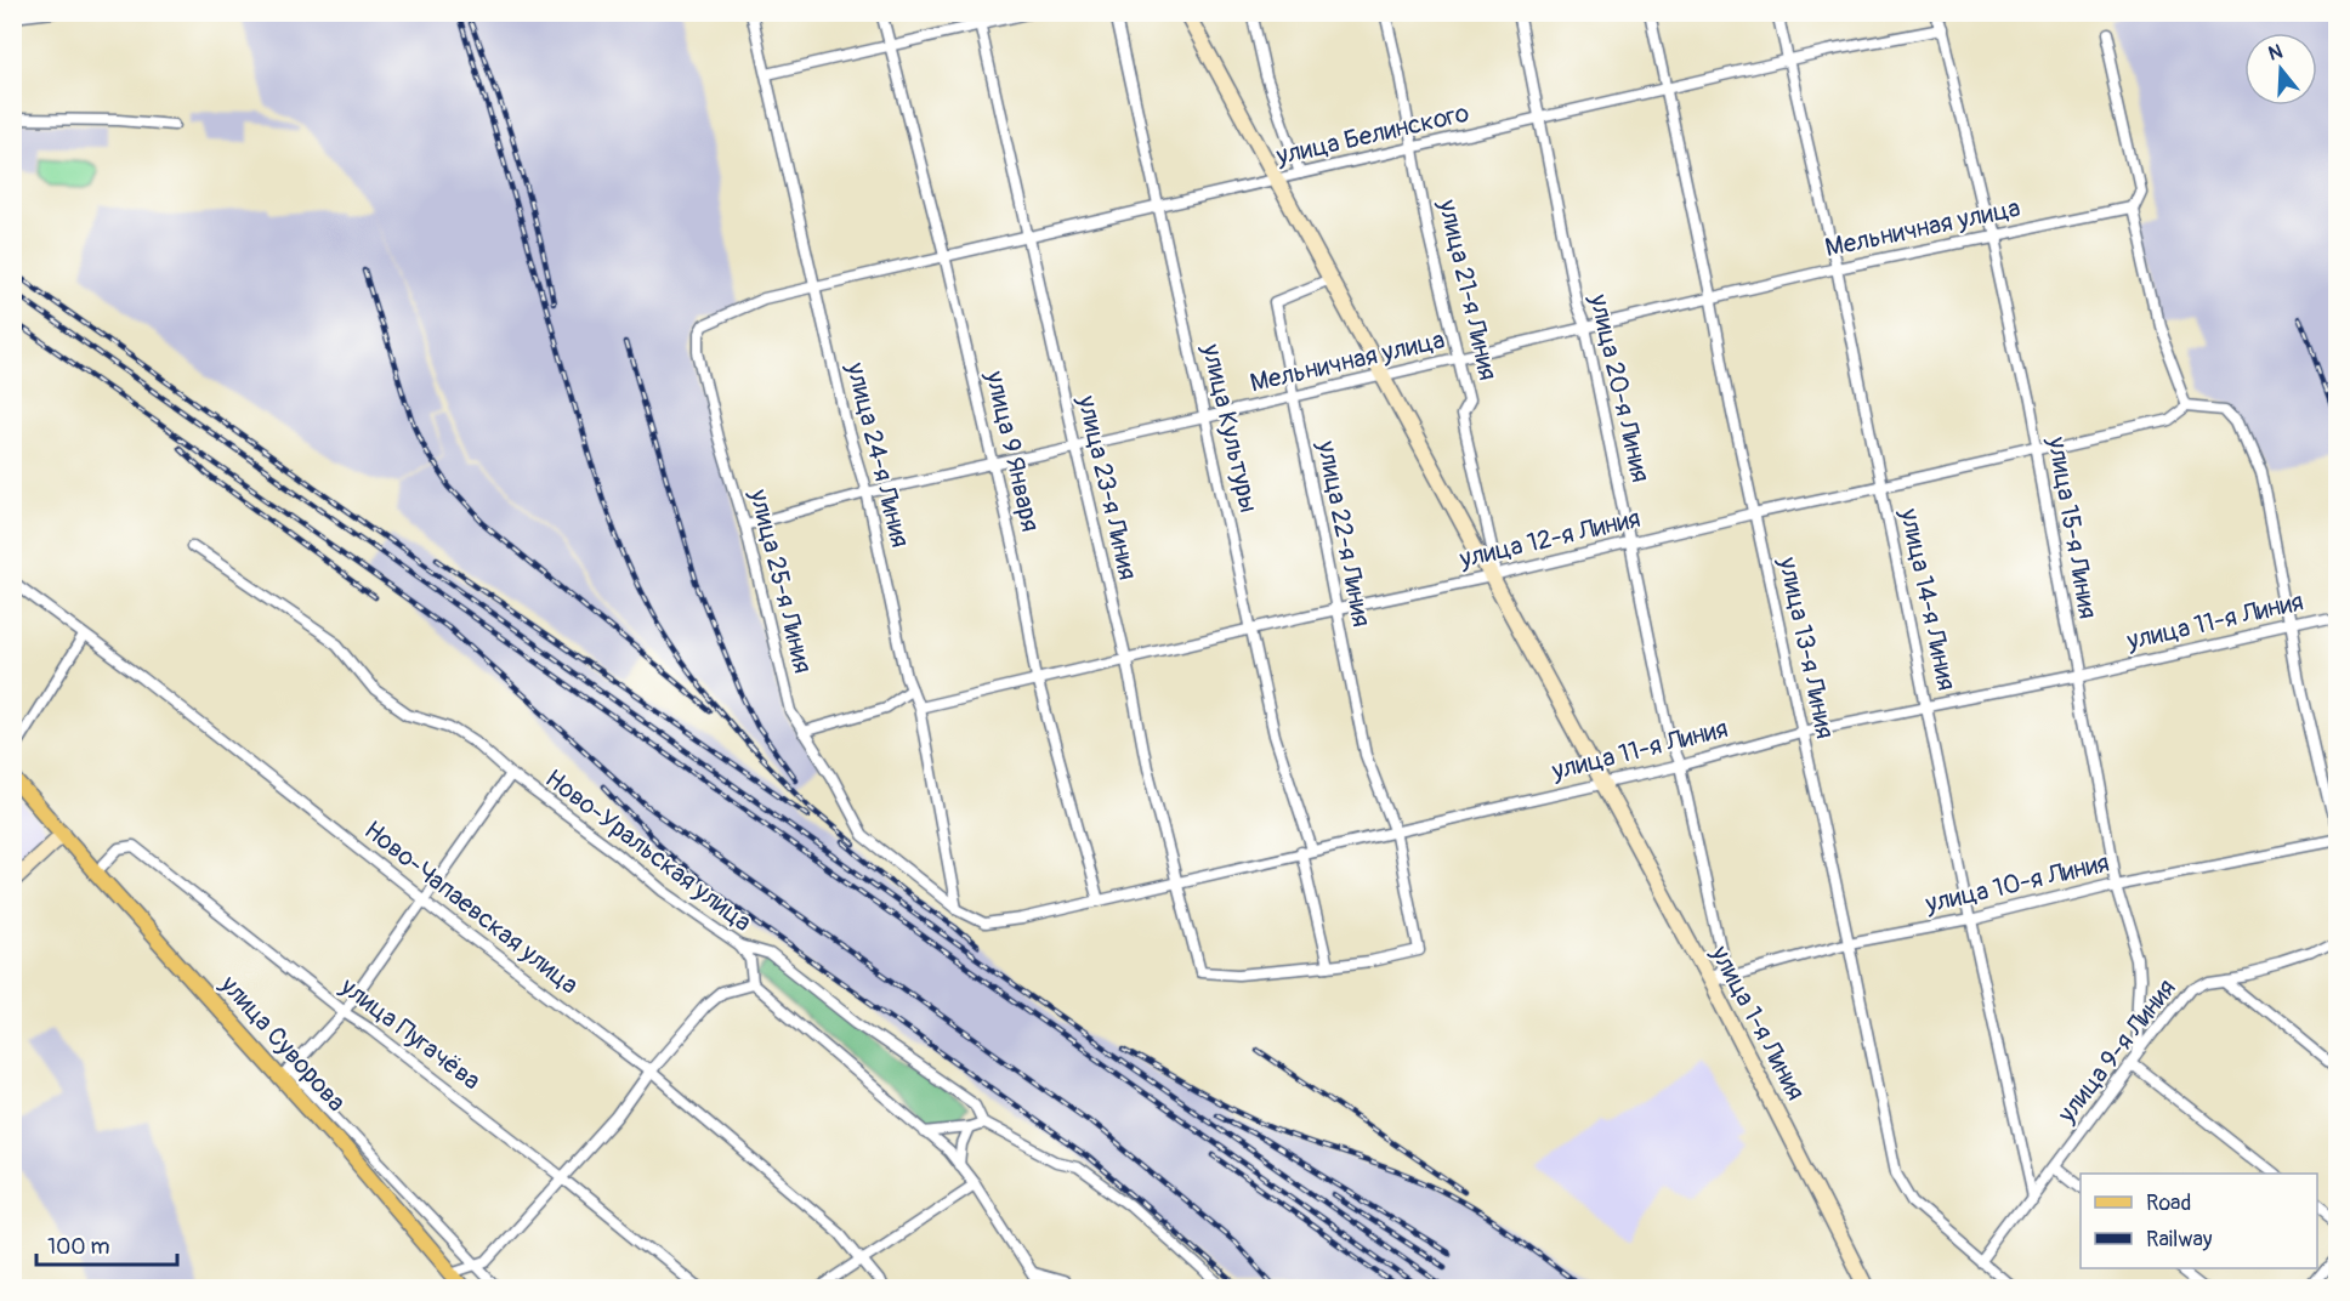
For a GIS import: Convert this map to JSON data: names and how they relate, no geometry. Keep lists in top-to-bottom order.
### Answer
{
  "streets": {
    "main road": ["улица 21-я Линия", "улица 1-я Линия", "улица Суворова"],
    "street": [
      "улица Белинского",
      "Мельничная улица",
      "улица 20-я Линия",
      "улица Культуры",
      "улица 9 Января",
      "улица 24-я Линия",
      "улица 23-я Линия",
      "улица 15-я Линия",
      "улица 22-я Линия",
      "улица 12-я Линия",
      "улица 25-я Линия",
      "улица 14-я Линия",
      "улица 11-я Линия",
      "улица 13-я Линия",
      "Ново-Уральская улица",
      "улица 10-я Линия",
      "Ново-Чапаевская улица",
      "улица Пугачёва",
      "улица 9-я Линия"
    ]
  },
  "crossings": [
    ["улица Белинского", "улица 21-я Линия"],
    ["улица Белинского", "улица 20-я Линия"],
    ["улица Белинского", "улица Культуры"],
    ["улица Белинского", "улица 9 Января"],
    ["улица Белинского", "улица 24-я Линия"],
    ["улица Белинского", "улица 23-я Линия"],
    ["улица Белинского", "улица 15-я Линия"],
    ["улица Белинского", "улица 25-я Линия"],
    ["улица Белинского", "улица 14-я Линия"],
    ["улица Белинского", "улица 13-я Линия"],
    ["Мельничная улица", "улица 21-я Линия"],
    ["Мельничная улица", "улица 20-я Линия"],
    ["Мельничная улица", "улица Культуры"],
    ["Мельничная улица", "улица 9 Января"],
    ["Мельничная улица", "улица 24-я Линия"],
    ["Мельничная улица", "улица 23-я Линия"],
    ["Мельничная улица", "улица 15-я Линия"],
    ["Мельничная улица", "улица 22-я Линия"],
    ["Мельничная улица", "улица 25-я Линия"],
    ["Мельничная улица", "улица 14-я Линия"],
    ["Мельничная улица", "улица 13-я Линия"],
    ["улица 21-я Линия", "улица 12-я Линия"],
    ["улица 21-я Линия", "улица 11-я Линия"],
    ["улица 21-я Линия", "улица 1-я Линия"],
    ["улица 20-я Линия", "улица 12-я Линия"],
    ["улица 20-я Линия", "улица 11-я Линия"],
    ["улица 20-я Линия", "улица 10-я Линия"],
    ["улица 20-я Линия", "улица 1-я Линия"],
    ["улица Культуры", "улица 23-я Линия"],
    ["улица Культуры", "улица 22-я Линия"],
    ["улица Культуры", "улица 12-я Линия"],
    ["улица Культуры", "улица 11-я Линия"],
    ["улица 9 Января", "улица 12-я Линия"],
    ["улица 9 Января", "улица 11-я Линия"],
    ["улица 24-я Линия", "улица 12-я Линия"],
    ["улица 24-я Линия", "улица 25-я Линия"],
    ["улица 24-я Линия", "улица 11-я Линия"],
    ["улица 23-я Линия", "улица 22-я Линия"],
    ["улица 23-я Линия", "улица 12-я Линия"],
    ["улица 23-я Линия", "улица 11-я Линия"],
    ["улица 15-я Линия", "улица 12-я Линия"],
    ["улица 15-я Линия", "улица 11-я Линия"],
    ["улица 15-я Линия", "улица 10-я Линия"],
    ["улица 15-я Линия", "улица 9-я Линия"],
    ["улица 22-я Линия", "улица 12-я Линия"],
    ["улица 22-я Линия", "улица 11-я Линия"],
    ["улица 12-я Линия", "улица 14-я Линия"],
    ["улица 12-я Линия", "улица 13-я Линия"],
    ["улица 25-я Линия", "улица 11-я Линия"],
    ["улица 14-я Линия", "улица 11-я Линия"],
    ["улица 14-я Линия", "улица 10-я Линия"],
    ["улица 14-я Линия", "улица 9-я Линия"],
    ["улица 11-я Линия", "улица 13-я Линия"],
    ["улица 11-я Линия", "улица 1-я Линия"],
    ["улица 13-я Линия", "улица 10-я Линия"],
    ["улица 13-я Линия", "улица 9-я Линия"],
    ["улица 10-я Линия", "улица 1-я Линия"],
    ["улица Пугачёва", "улица Суворова"]
  ],
  "legend": ["Road", "Railway"],
  "scale_bar": "100 m",
  "north": "top"
}
